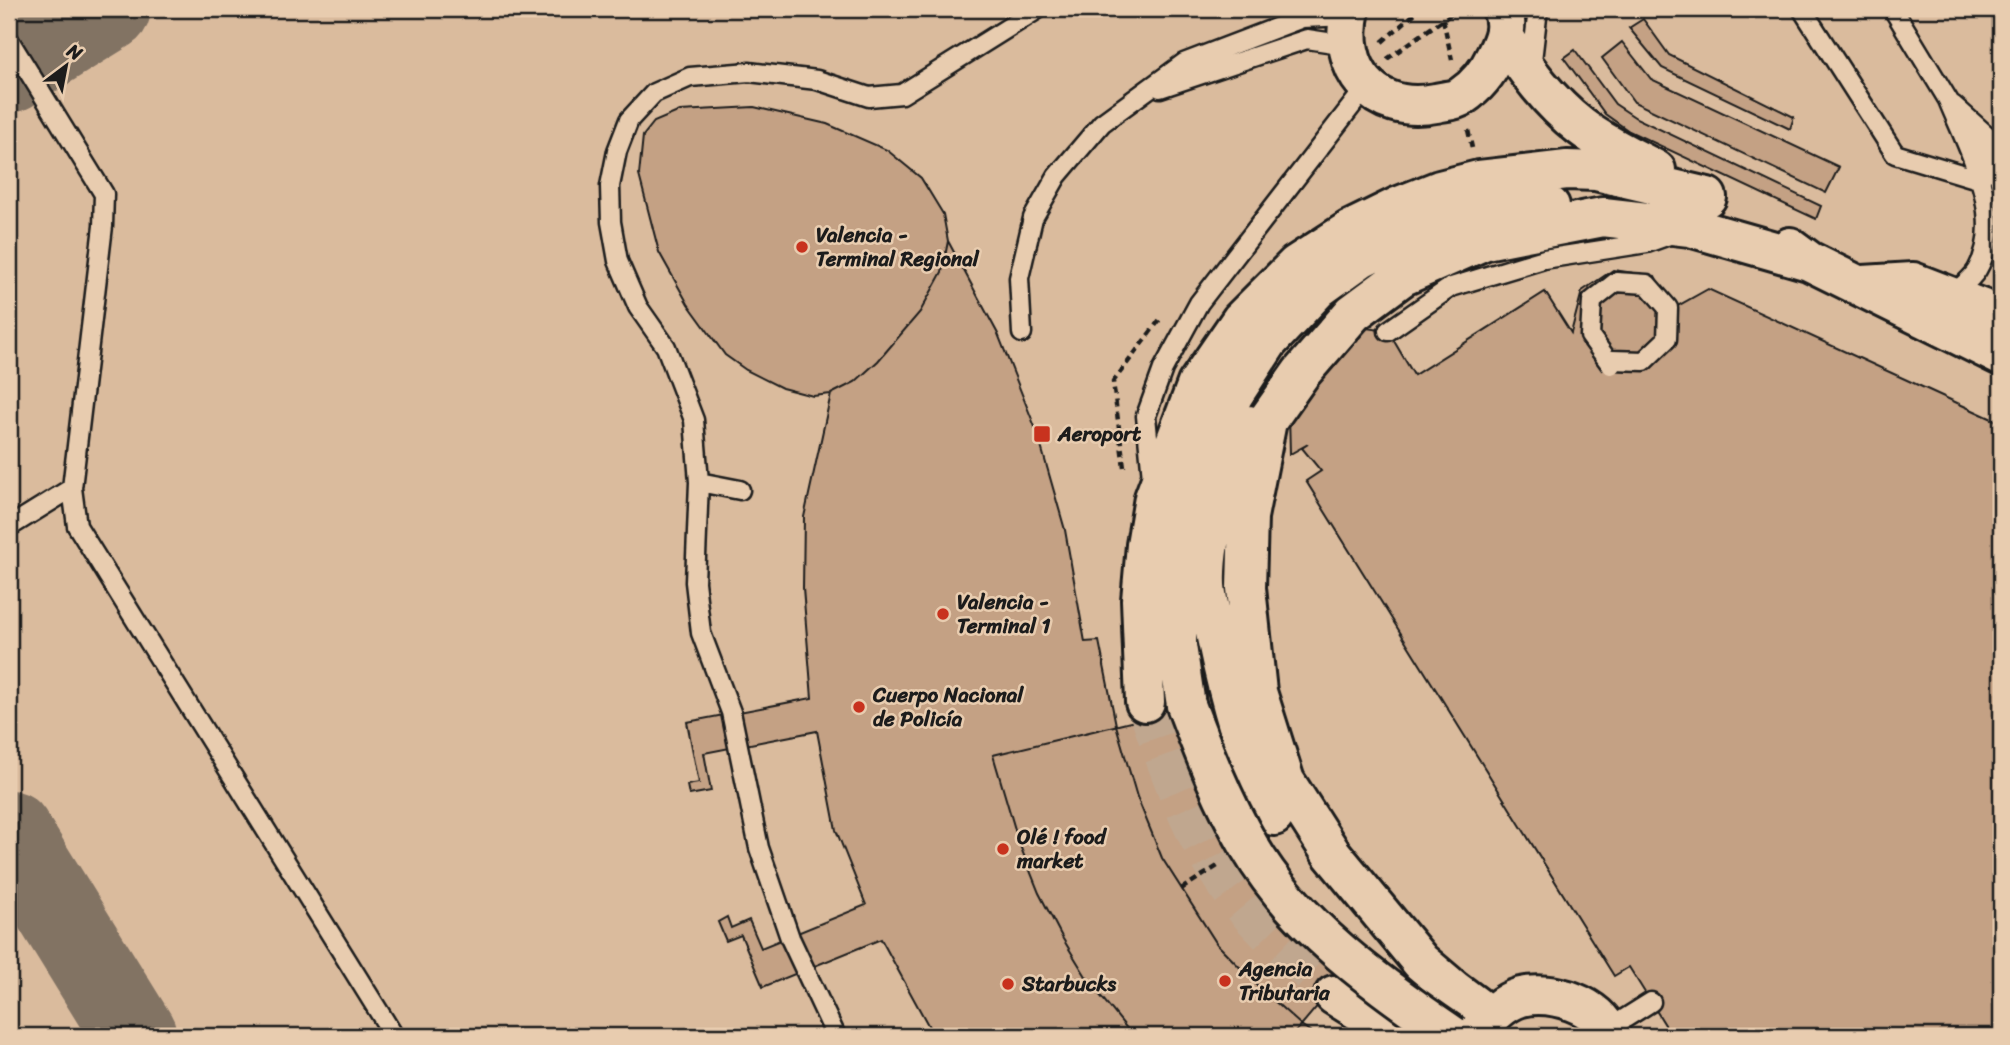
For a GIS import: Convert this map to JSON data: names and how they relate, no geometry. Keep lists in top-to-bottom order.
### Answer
{
  "places": {
    "other": [
      "Valencia - Terminal Regional",
      "Valencia - Terminal 1",
      "Cuerpo Nacional de Policía",
      "Olé ! food market",
      "Agencia Tributaria",
      "Starbucks"
    ],
    "transit": ["Aeroport"]
  },
  "north": "top right"
}
